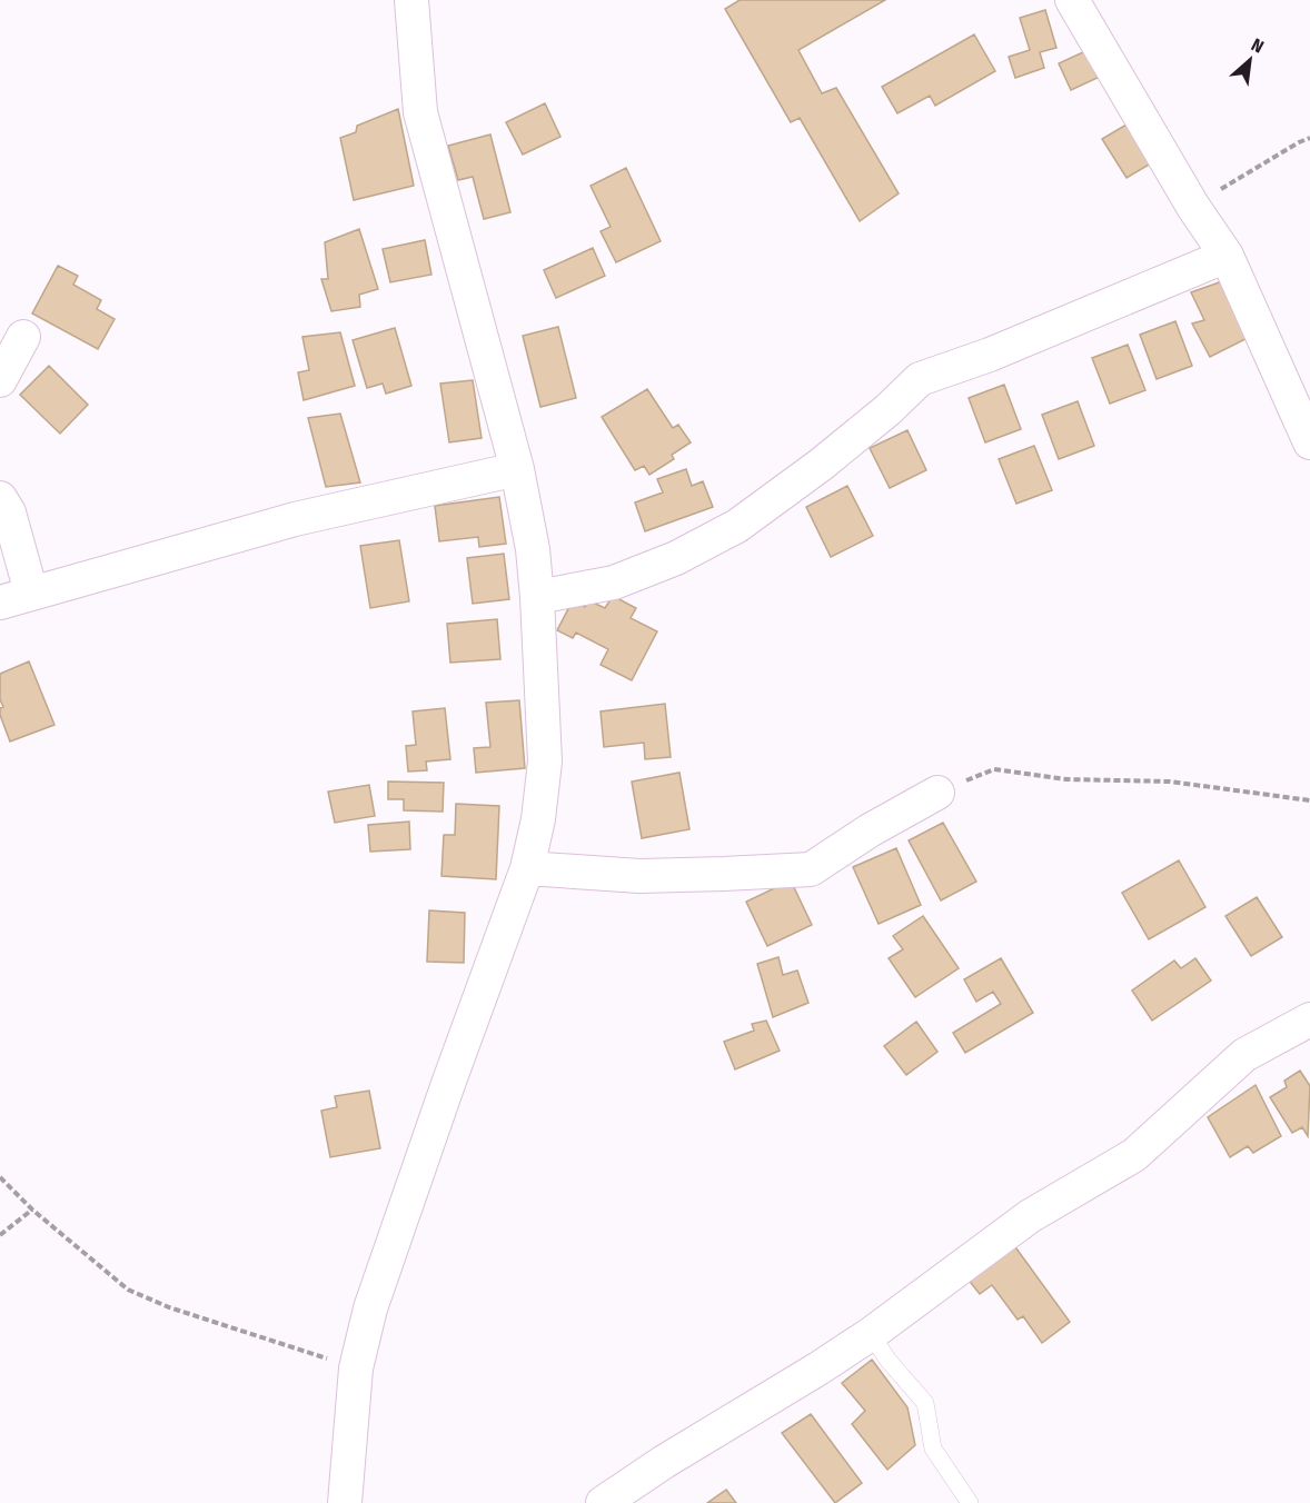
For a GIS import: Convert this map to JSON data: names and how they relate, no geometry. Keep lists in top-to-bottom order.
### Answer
{
  "north": "top right"
}
